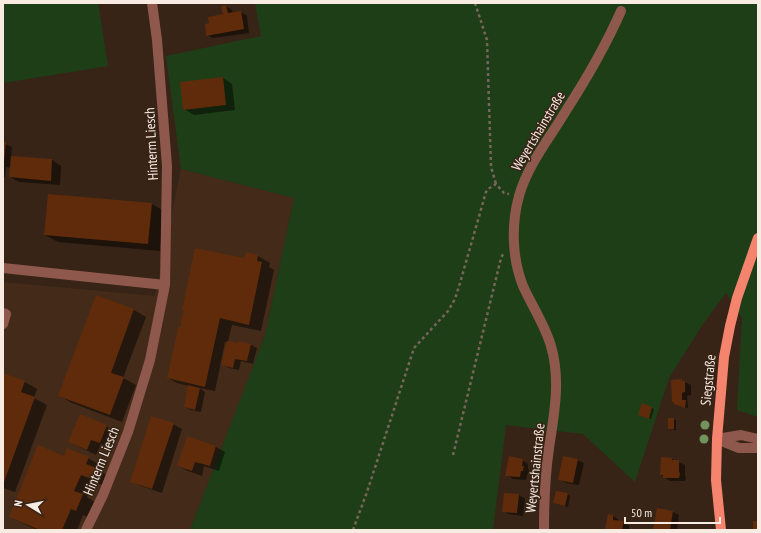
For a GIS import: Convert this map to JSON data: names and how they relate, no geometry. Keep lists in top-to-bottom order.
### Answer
{
  "streets": {
    "main road": ["Siegstraße"],
    "street": ["Weyertshainstraße", "Hinterm Liesch"]
  },
  "scale_bar": "50 m",
  "north": "left"
}
